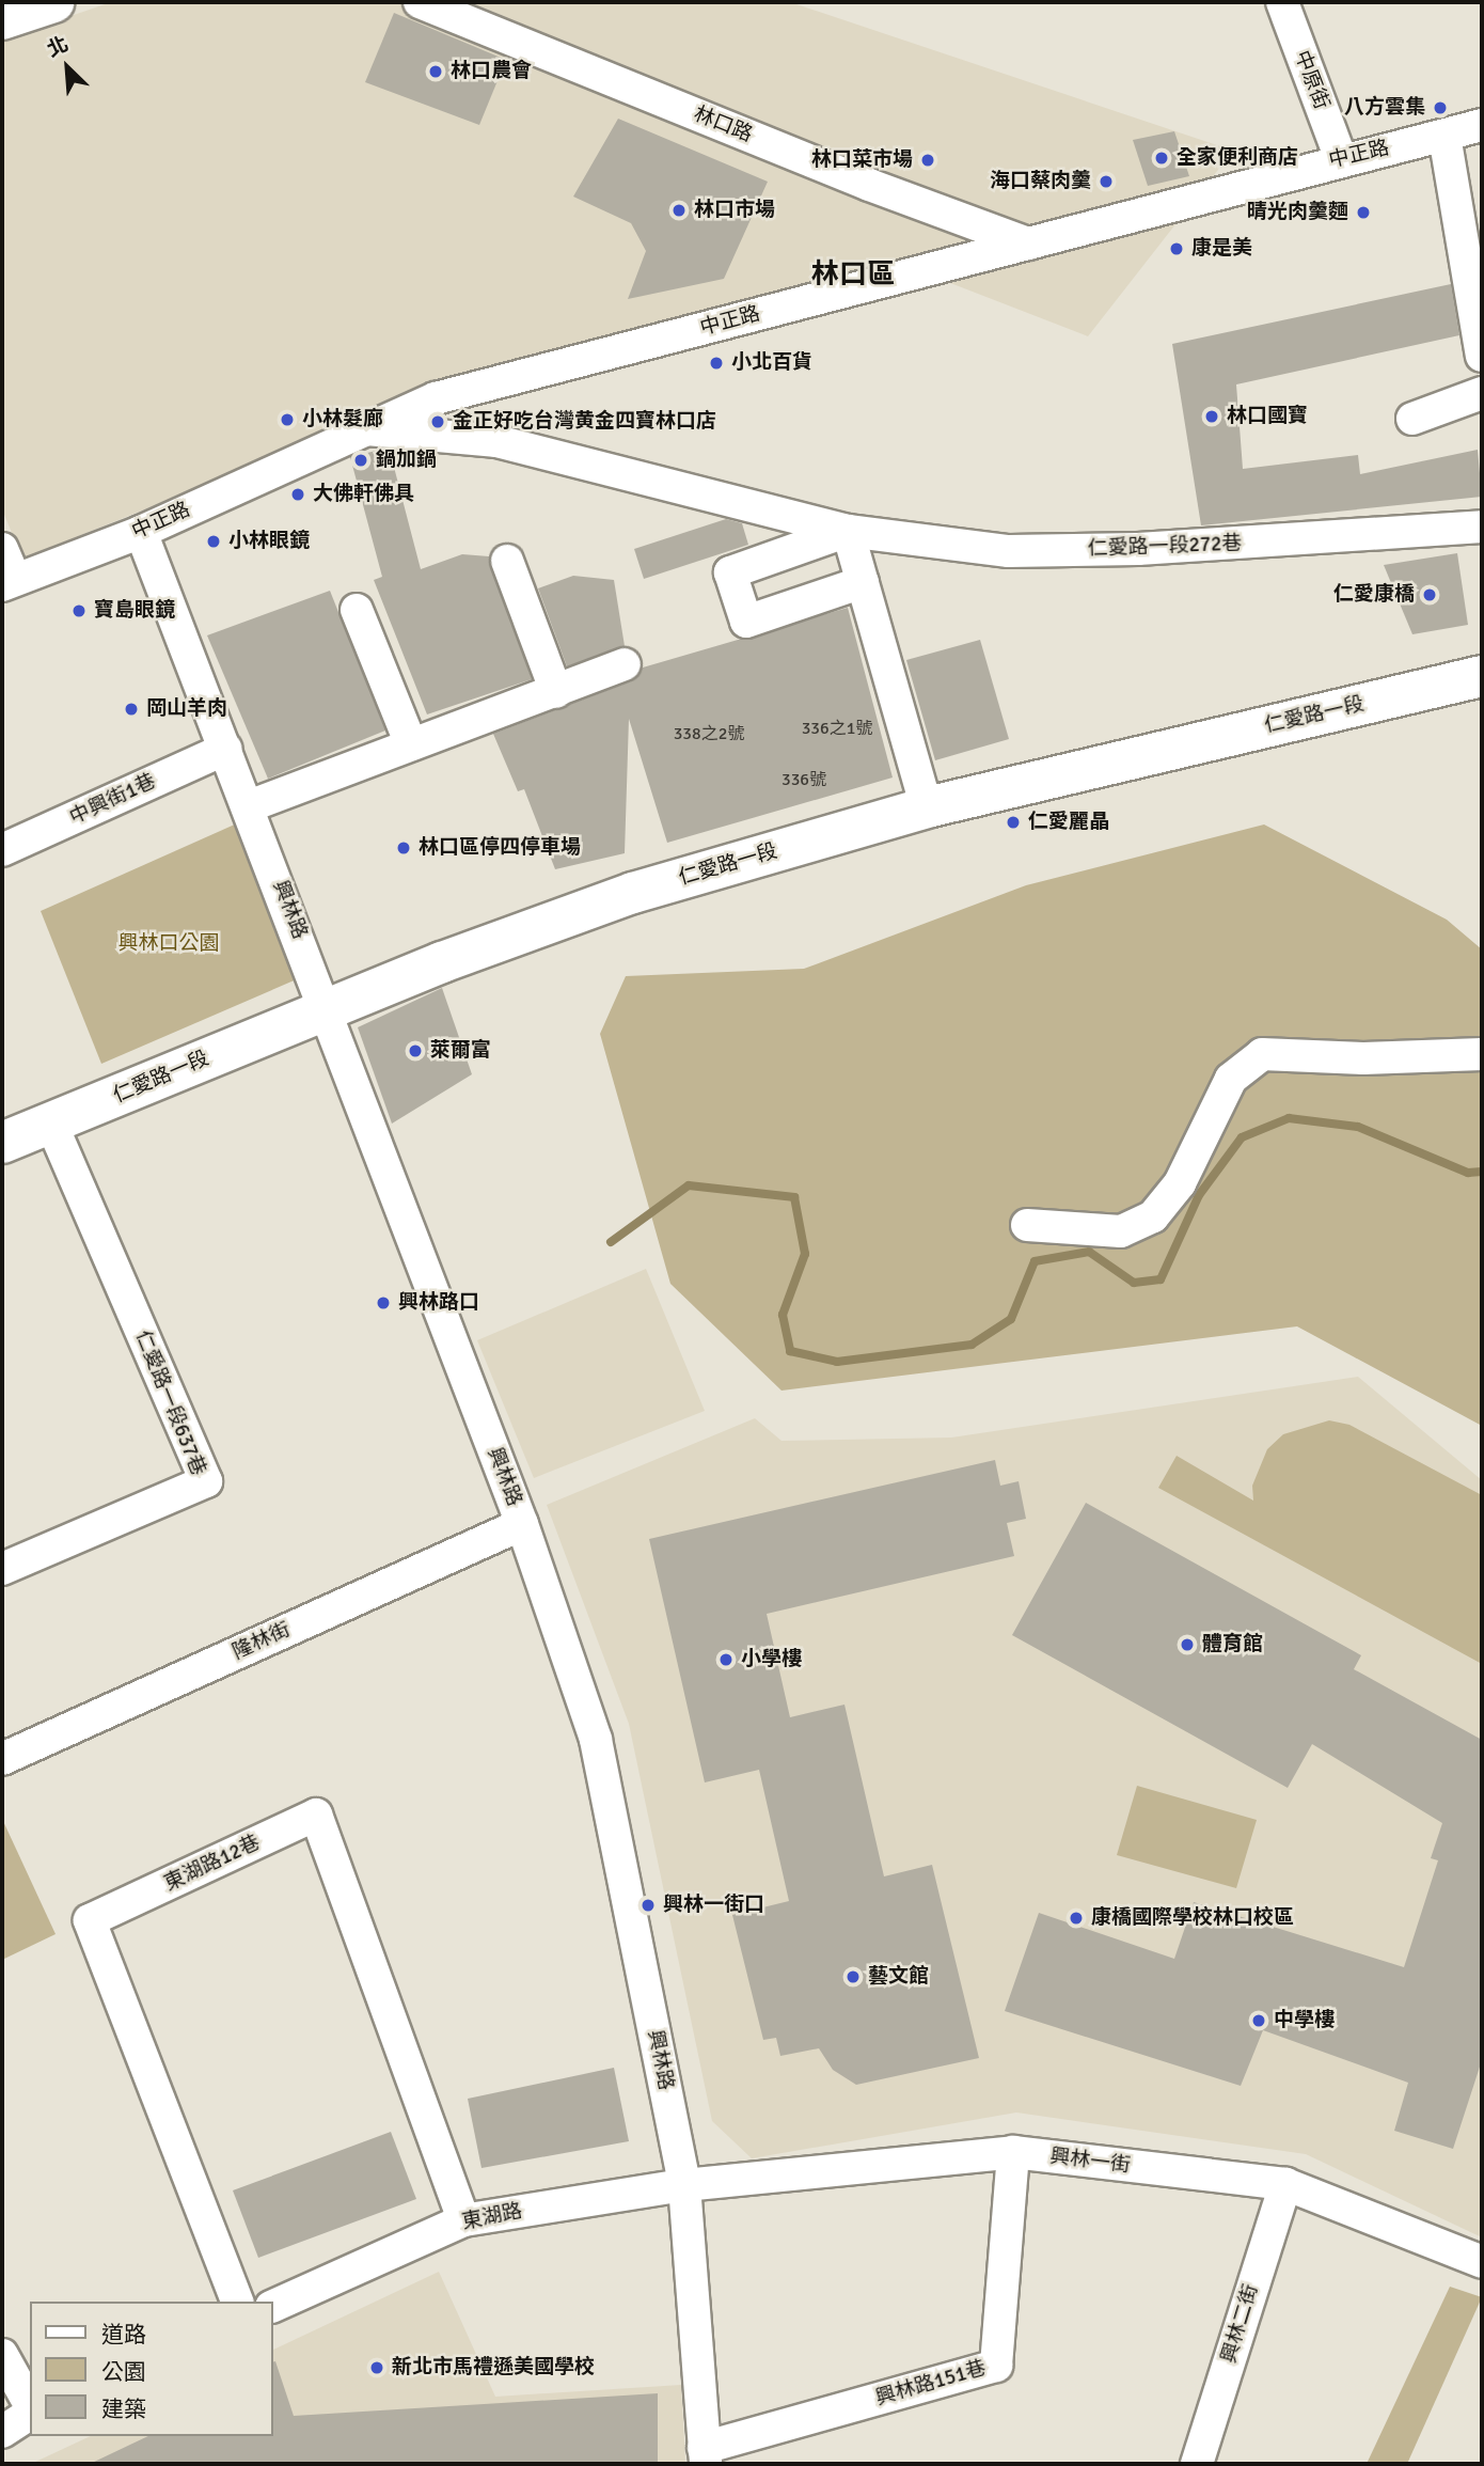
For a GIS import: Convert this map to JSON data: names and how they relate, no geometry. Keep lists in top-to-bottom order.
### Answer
{
  "streets": {
    "main road": ["仁愛路一段"],
    "street": [
      "中原街",
      "林口路",
      "中正路",
      "仁愛路一段272巷",
      "中興街1巷",
      "興林路",
      "仁愛路一段637巷",
      "隆林街",
      "東湖路12巷",
      "興林一街",
      "東湖路",
      "興林二街",
      "興林路151巷"
    ]
  },
  "crossings": [
    ["中原街", "中正路"],
    ["林口路", "中正路"],
    ["中正路", "仁愛路一段272巷"],
    ["中正路", "興林路"],
    ["仁愛路一段", "興林路"],
    ["仁愛路一段", "仁愛路一段637巷"],
    ["中興街1巷", "興林路"],
    ["興林路", "隆林街"],
    ["興林路", "興林一街"],
    ["興林路", "東湖路"],
    ["興林路", "興林路151巷"],
    ["東湖路12巷", "東湖路"],
    ["興林一街", "東湖路"],
    ["興林一街", "興林二街"],
    ["興林一街", "興林路151巷"]
  ],
  "districts": ["林口區"],
  "parks": ["興林口公園"],
  "places": [
    "林口農會",
    "八方雲集",
    "全家便利商店",
    "林口菜市場",
    "海口蔡肉羹",
    "林口市場",
    "晴光肉羹麵",
    "康是美",
    "小北百貨",
    "林口國寶",
    "小林髮廊",
    "金正好吃台灣黄金四寶林口店",
    "鍋加鍋",
    "大佛軒佛具",
    "小林眼鏡",
    "仁愛康橋",
    "寶島眼鏡",
    "岡山羊肉",
    "仁愛麗晶",
    "林口區停四停車場",
    "萊爾富",
    "興林路口",
    "體育館",
    "小學樓",
    "興林一街口",
    "康橋國際學校林口校區",
    "藝文館",
    "中學樓",
    "新北市馬禮遜美國學校"
  ],
  "house_numbers": ["336之1號", "338之2號", "336號"],
  "legend": ["道路", "公園", "建築"],
  "north": "top left"
}
